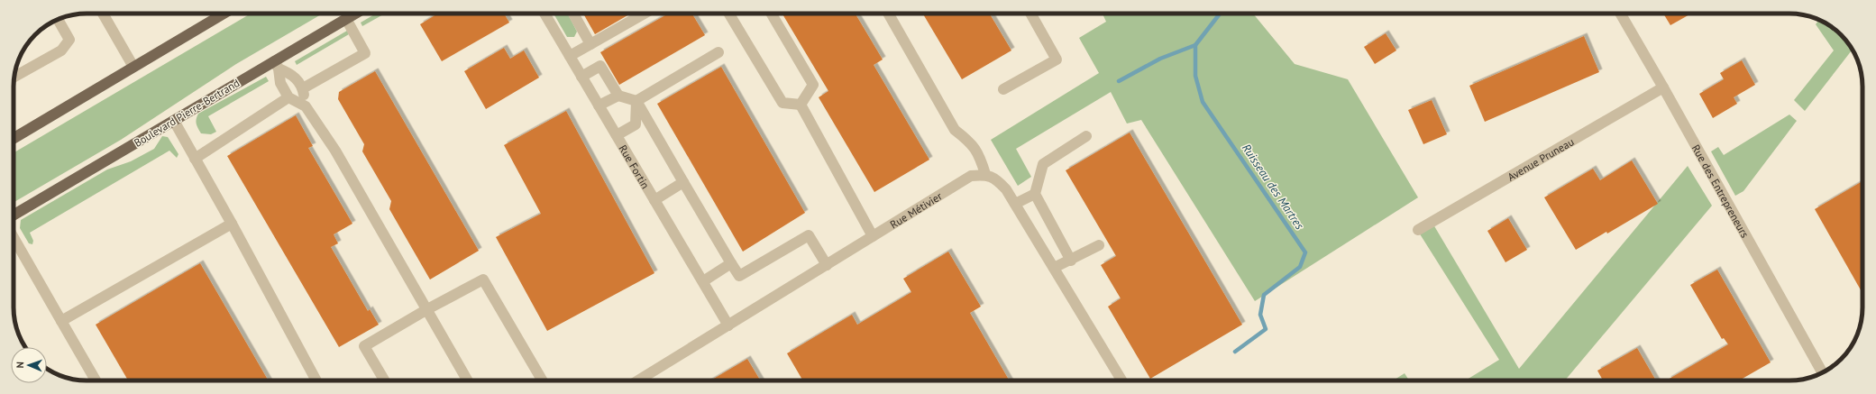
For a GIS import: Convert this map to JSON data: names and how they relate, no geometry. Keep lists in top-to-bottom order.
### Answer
{
  "streets": {
    "main road": ["Boulevard Pierre-Bertrand"],
    "street": [
      "Avenue Pruneau",
      "Rue Fortin",
      "Rue des Entrepreneurs",
      "Rue Métivier"
    ]
  },
  "crossings": [
    ["Avenue Pruneau", "Rue des Entrepreneurs"],
    ["Rue Fortin", "Rue Métivier"]
  ],
  "water": ["Ruisseau des Martres"],
  "north": "left"
}
